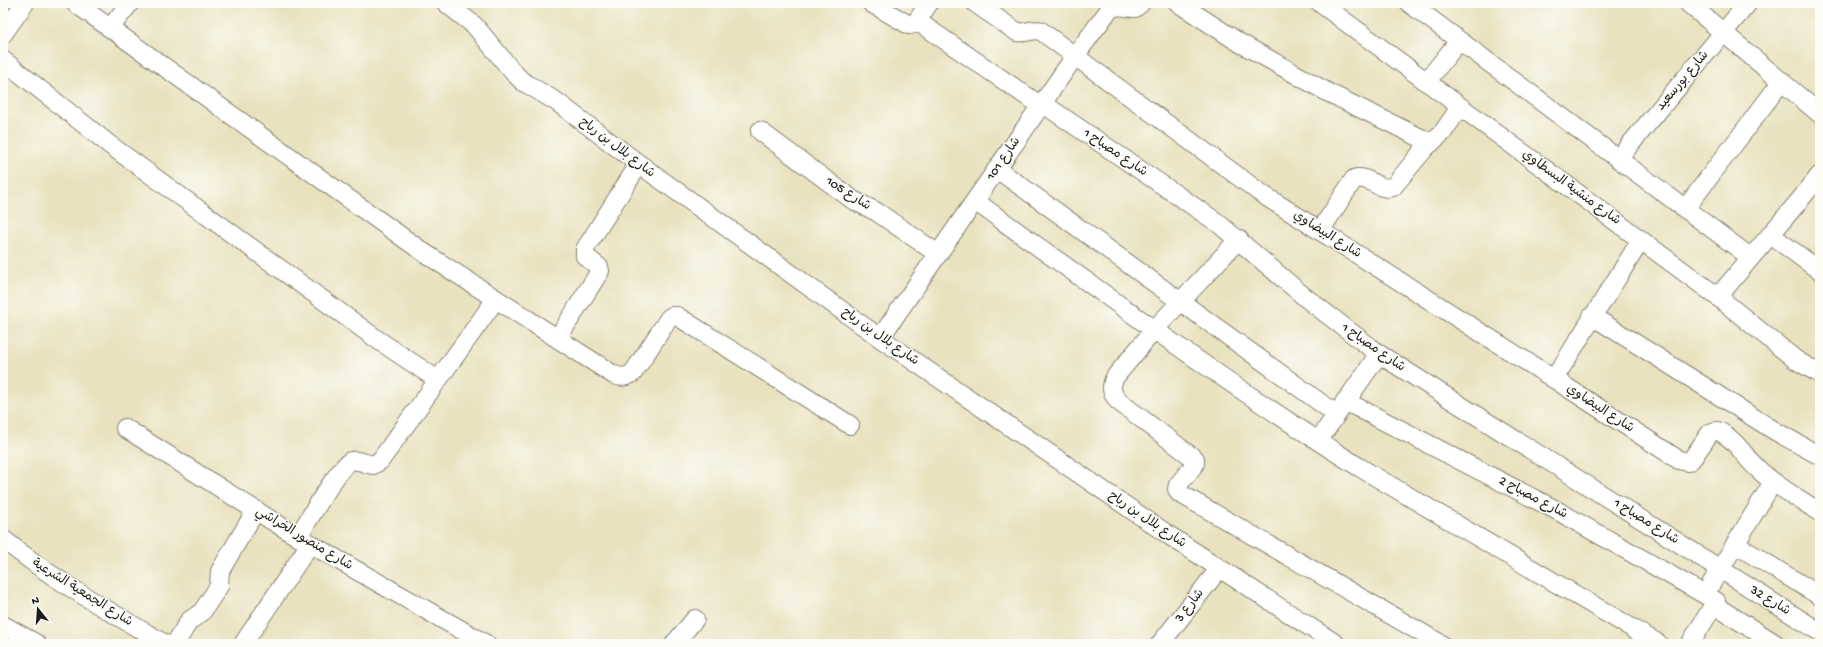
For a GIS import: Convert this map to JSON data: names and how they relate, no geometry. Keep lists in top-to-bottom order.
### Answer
{
  "streets": {
    "street": [
      "شارع بورسعيد",
      "شارع بلال بن رباح",
      "شارع مصباح 1",
      "شارع 101",
      "شارع منشية البسطاوي",
      "شارع 105",
      "شارع البيضاوي",
      "شارع مصباح 2",
      "شارع منصور الخراشي",
      "شارع الجمعية الشرعية",
      "شارع 32",
      "شارع 3"
    ]
  },
  "crossings": [
    ["شارع بلال بن رباح", "شارع 101"],
    ["شارع بلال بن رباح", "شارع 3"],
    ["شارع مصباح 1", "شارع 101"],
    ["شارع مصباح 1", "شارع 32"],
    ["شارع 101", "شارع 105"],
    ["شارع 101", "شارع البيضاوي"],
    ["شارع 101", "شارع مصباح 2"]
  ],
  "north": "top"
}
